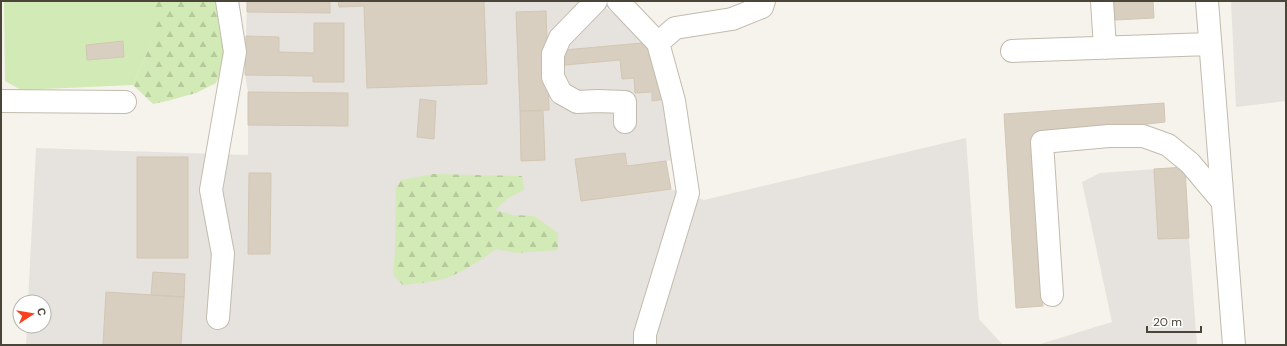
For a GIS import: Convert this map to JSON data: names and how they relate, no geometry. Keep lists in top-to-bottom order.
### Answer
{
  "scale_bar": "20 m",
  "north": "right"
}
